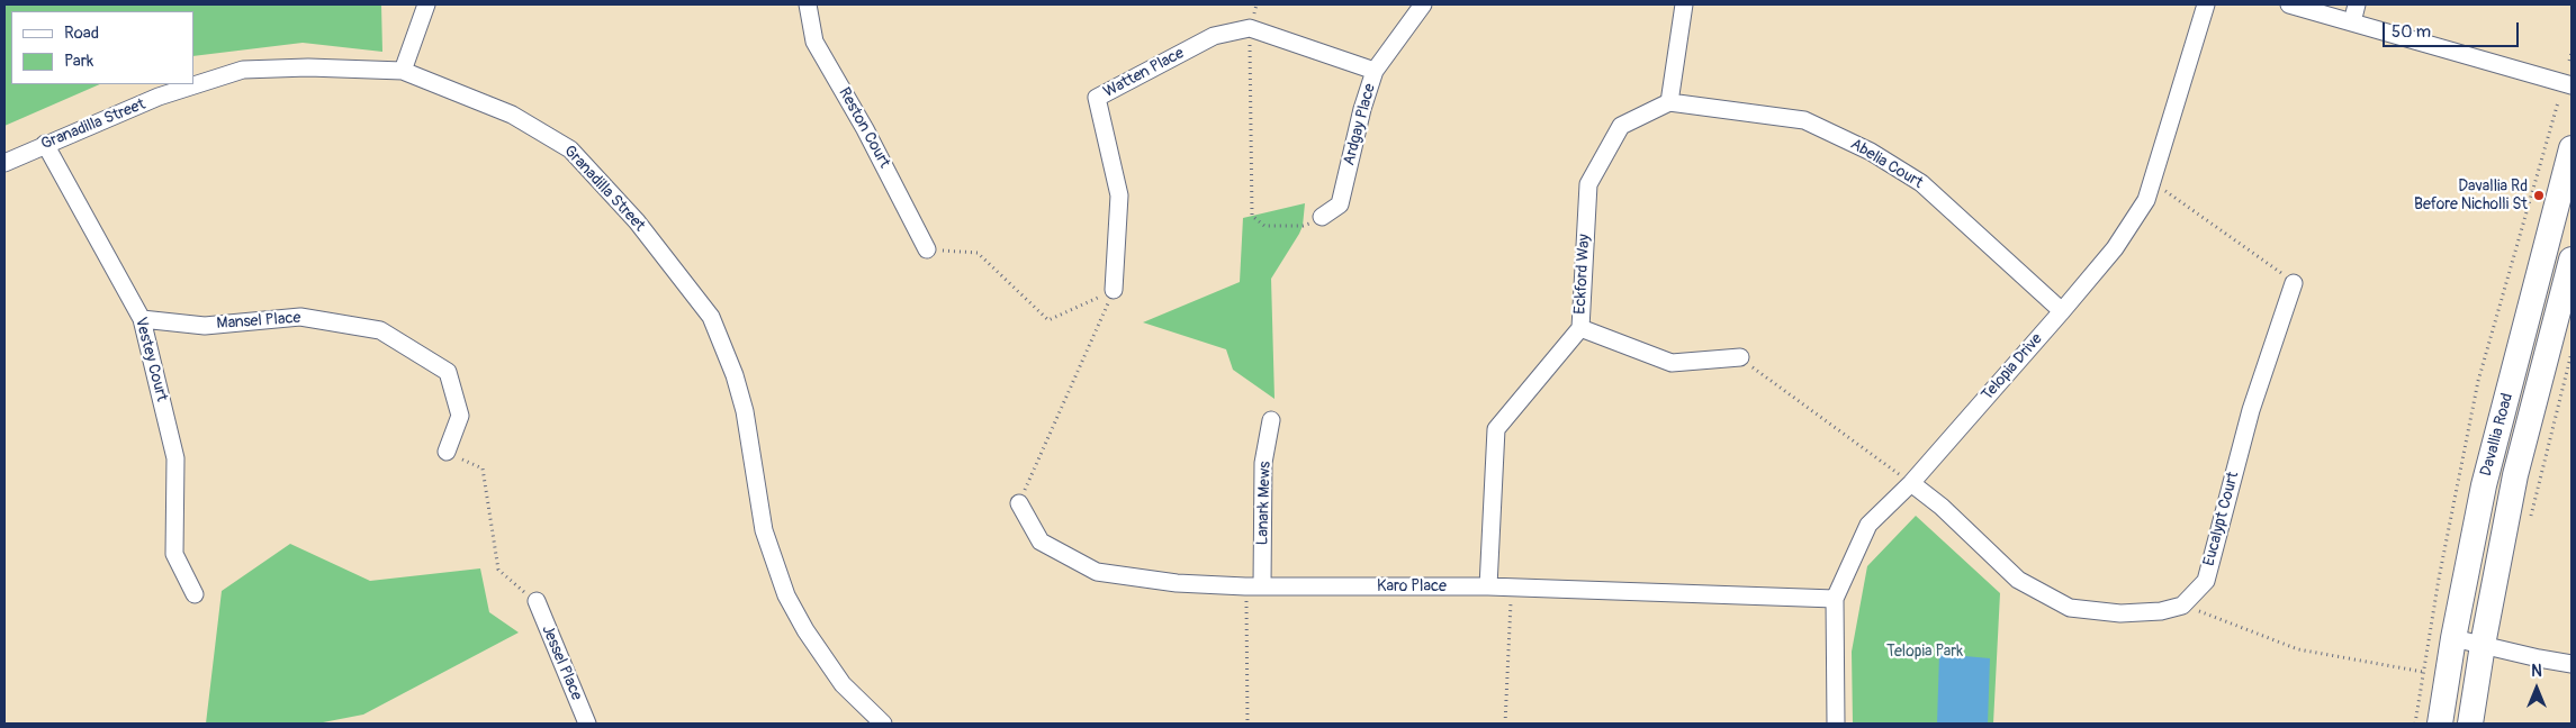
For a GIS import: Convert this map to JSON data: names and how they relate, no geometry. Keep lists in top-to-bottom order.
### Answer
{
  "streets": {
    "main road": ["Davallia Road"],
    "street": [
      "Watten Place",
      "Granadilla Street",
      "Ardgay Place",
      "Reston Court",
      "Abelia Court",
      "Eckford Way",
      "Mansel Place",
      "Vestey Court",
      "Telopia Drive",
      "Lanark Mews",
      "Eucalypt Court",
      "Karo Place",
      "Jessel Place"
    ]
  },
  "crossings": [
    ["Watten Place", "Ardgay Place"],
    ["Granadilla Street", "Vestey Court"],
    ["Abelia Court", "Eckford Way"],
    ["Abelia Court", "Telopia Drive"],
    ["Eckford Way", "Karo Place"],
    ["Mansel Place", "Vestey Court"],
    ["Telopia Drive", "Karo Place"],
    ["Lanark Mews", "Karo Place"]
  ],
  "parks": ["Telopia Park"],
  "places": ["Davallia Rd Before Nicholli St"],
  "legend": ["Road", "Park"],
  "scale_bar": "50 m",
  "north": "top"
}
